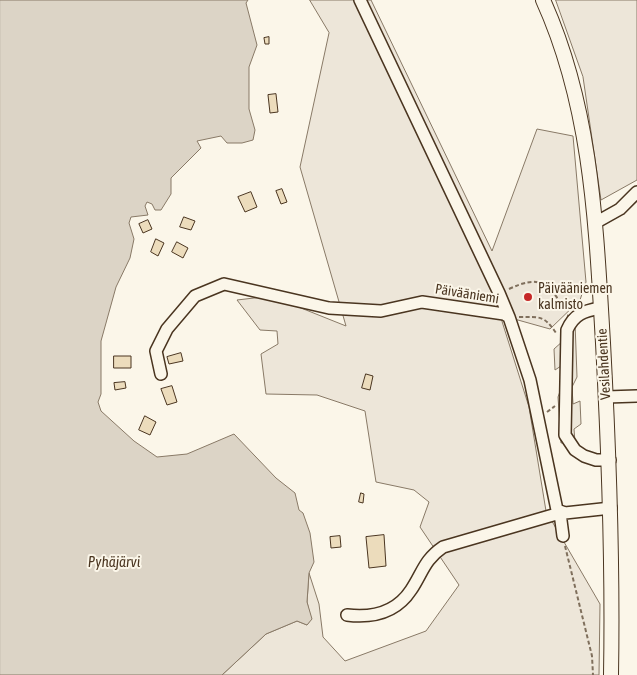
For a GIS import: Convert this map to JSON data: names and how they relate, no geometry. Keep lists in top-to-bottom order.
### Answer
{
  "streets": {
    "main road": ["Vesilahdentie"],
    "street": ["Päivääniemi"]
  },
  "water": ["Pyhäjärvi"],
  "places": ["Päivääniemen kalmisto"]
}
